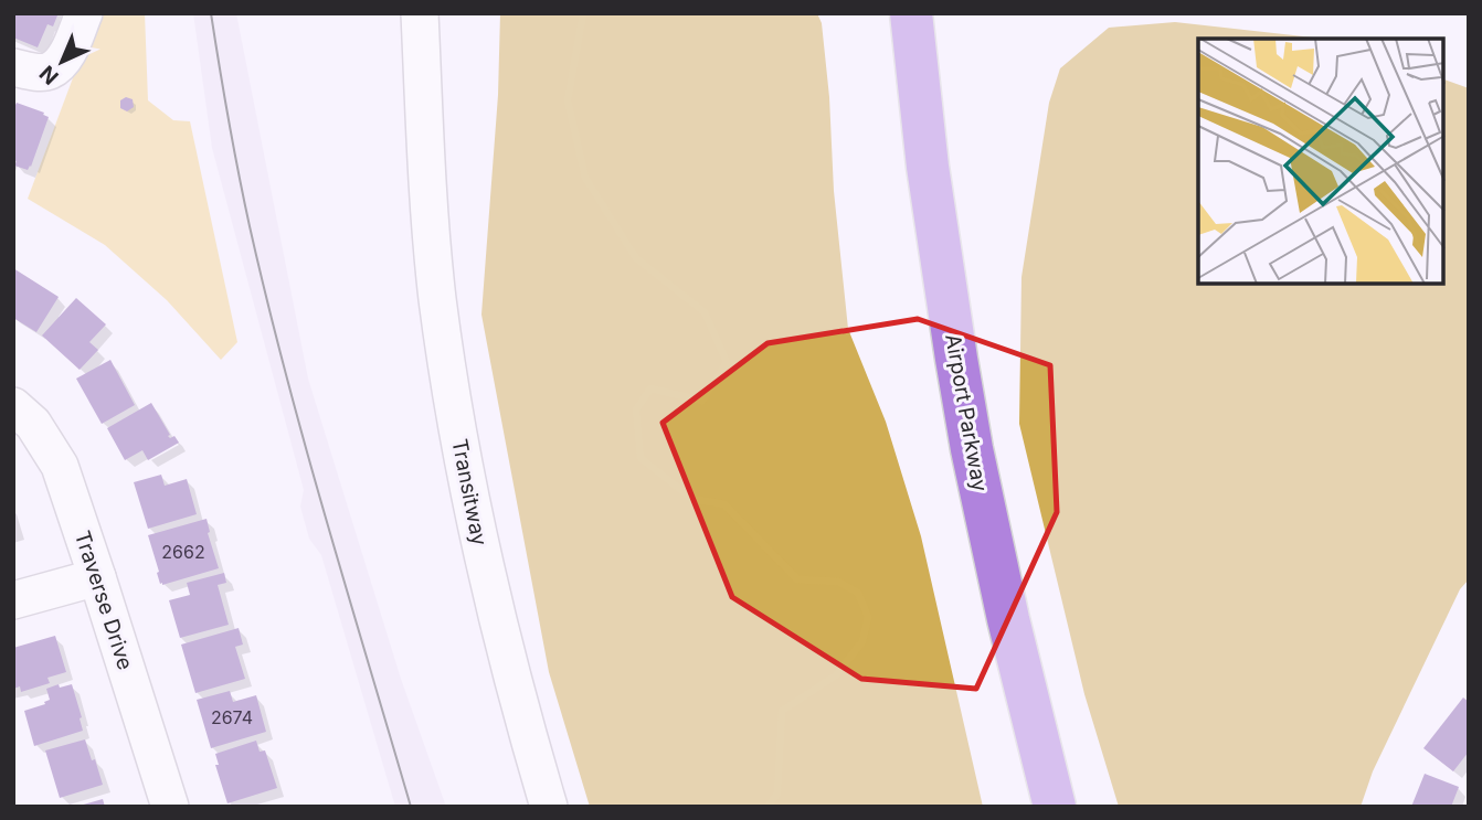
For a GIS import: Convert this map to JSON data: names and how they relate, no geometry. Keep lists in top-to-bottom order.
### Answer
{
  "streets": {
    "highway": ["Airport Parkway"],
    "street": ["Transitway", "Traverse Drive"]
  },
  "house_numbers": ["2662", "2674"],
  "north": "bottom left"
}
